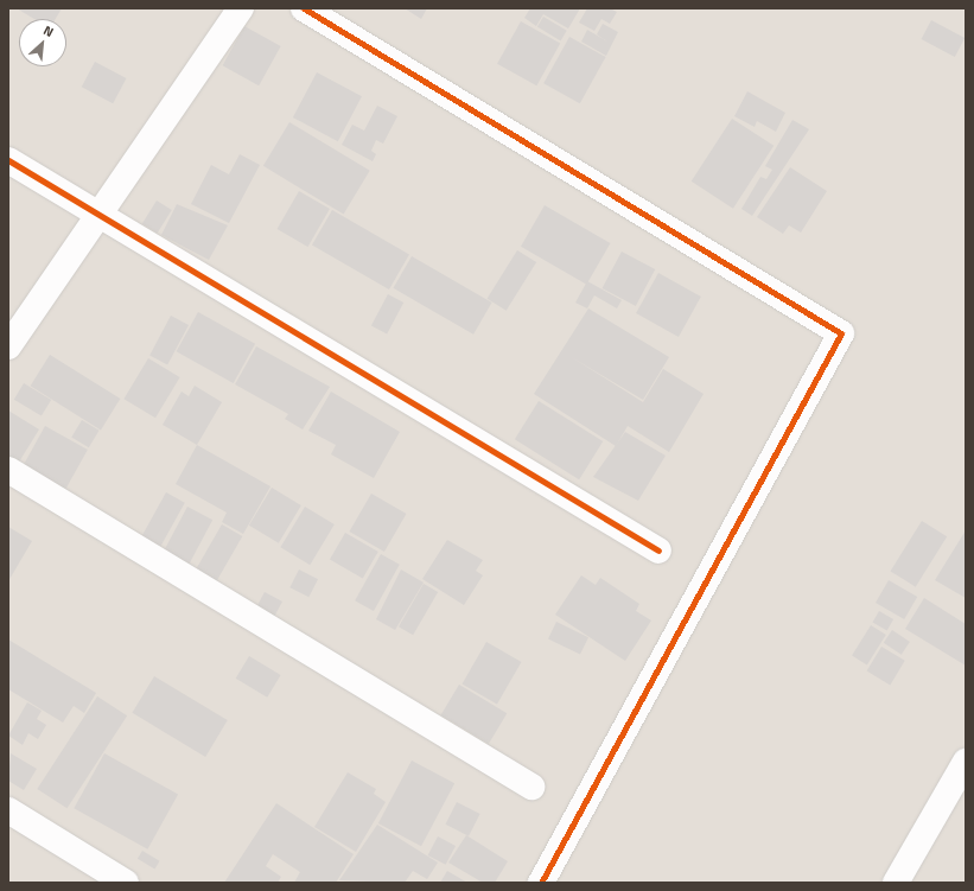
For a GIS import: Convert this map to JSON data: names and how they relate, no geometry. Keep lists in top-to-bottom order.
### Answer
{
  "north": "top right"
}
